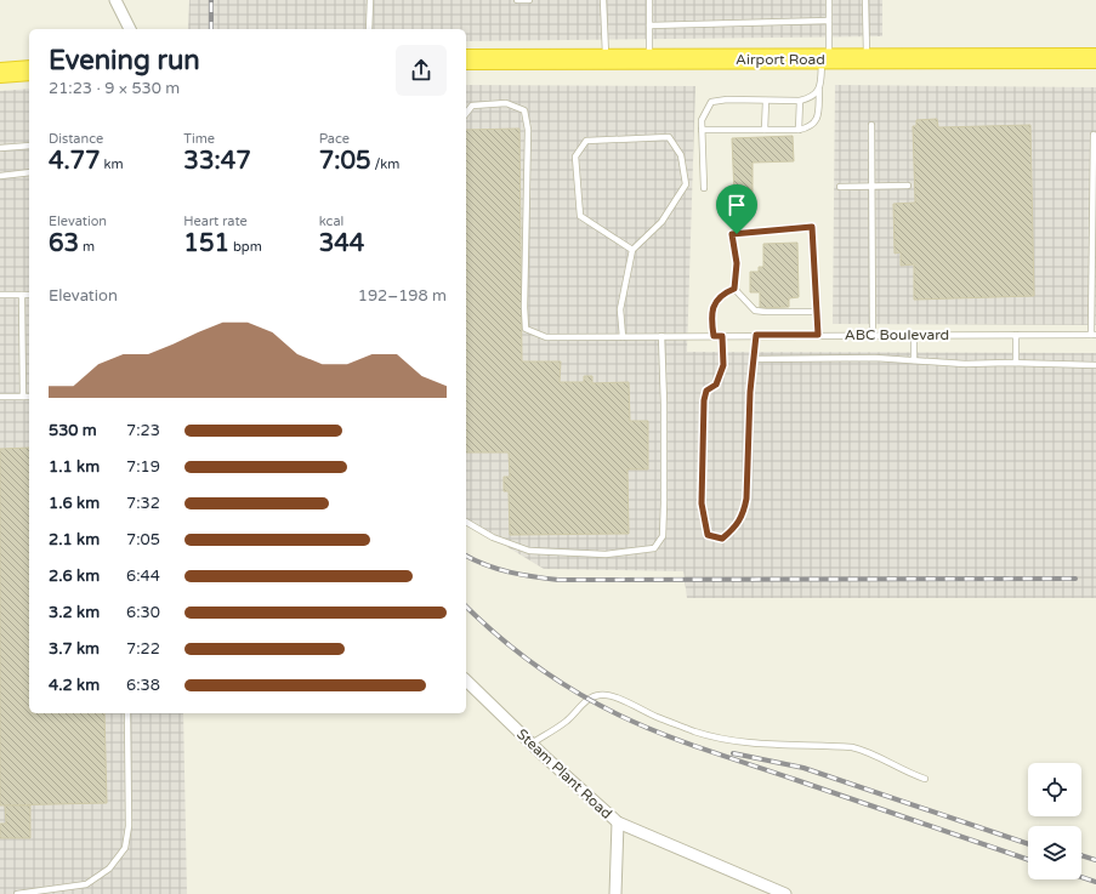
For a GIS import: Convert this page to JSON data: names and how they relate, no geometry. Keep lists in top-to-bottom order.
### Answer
{
  "streets": {
    "highway": ["Airport Road"],
    "street": ["Steam Plant Road"],
    "lane": ["ABC Boulevard"]
  },
  "page": {
    "heading": ["Evening run", "21:23 · 9 × 530 m"],
    "stats": [
      ["Distance", "4.77 km"],
      ["Time", "33:47"],
      ["Pace", "7:05 /km"],
      ["Elevation", "63 m"],
      ["Heart rate", "151 bpm"],
      ["kcal", "344"]
    ],
    "chart": ["Elevation", "192–198 m"],
    "list": [
      {
        "name": "530 m",
        "note": "7:23"
      },
      {
        "name": "1.1 km",
        "note": "7:19"
      },
      {
        "name": "1.6 km",
        "note": "7:32"
      },
      {
        "name": "2.1 km",
        "note": "7:05"
      },
      {
        "name": "2.6 km",
        "note": "6:44"
      },
      {
        "name": "3.2 km",
        "note": "6:30"
      },
      {
        "name": "3.7 km",
        "note": "7:22"
      },
      {
        "name": "4.2 km",
        "note": "6:38"
      }
    ]
  }
}
